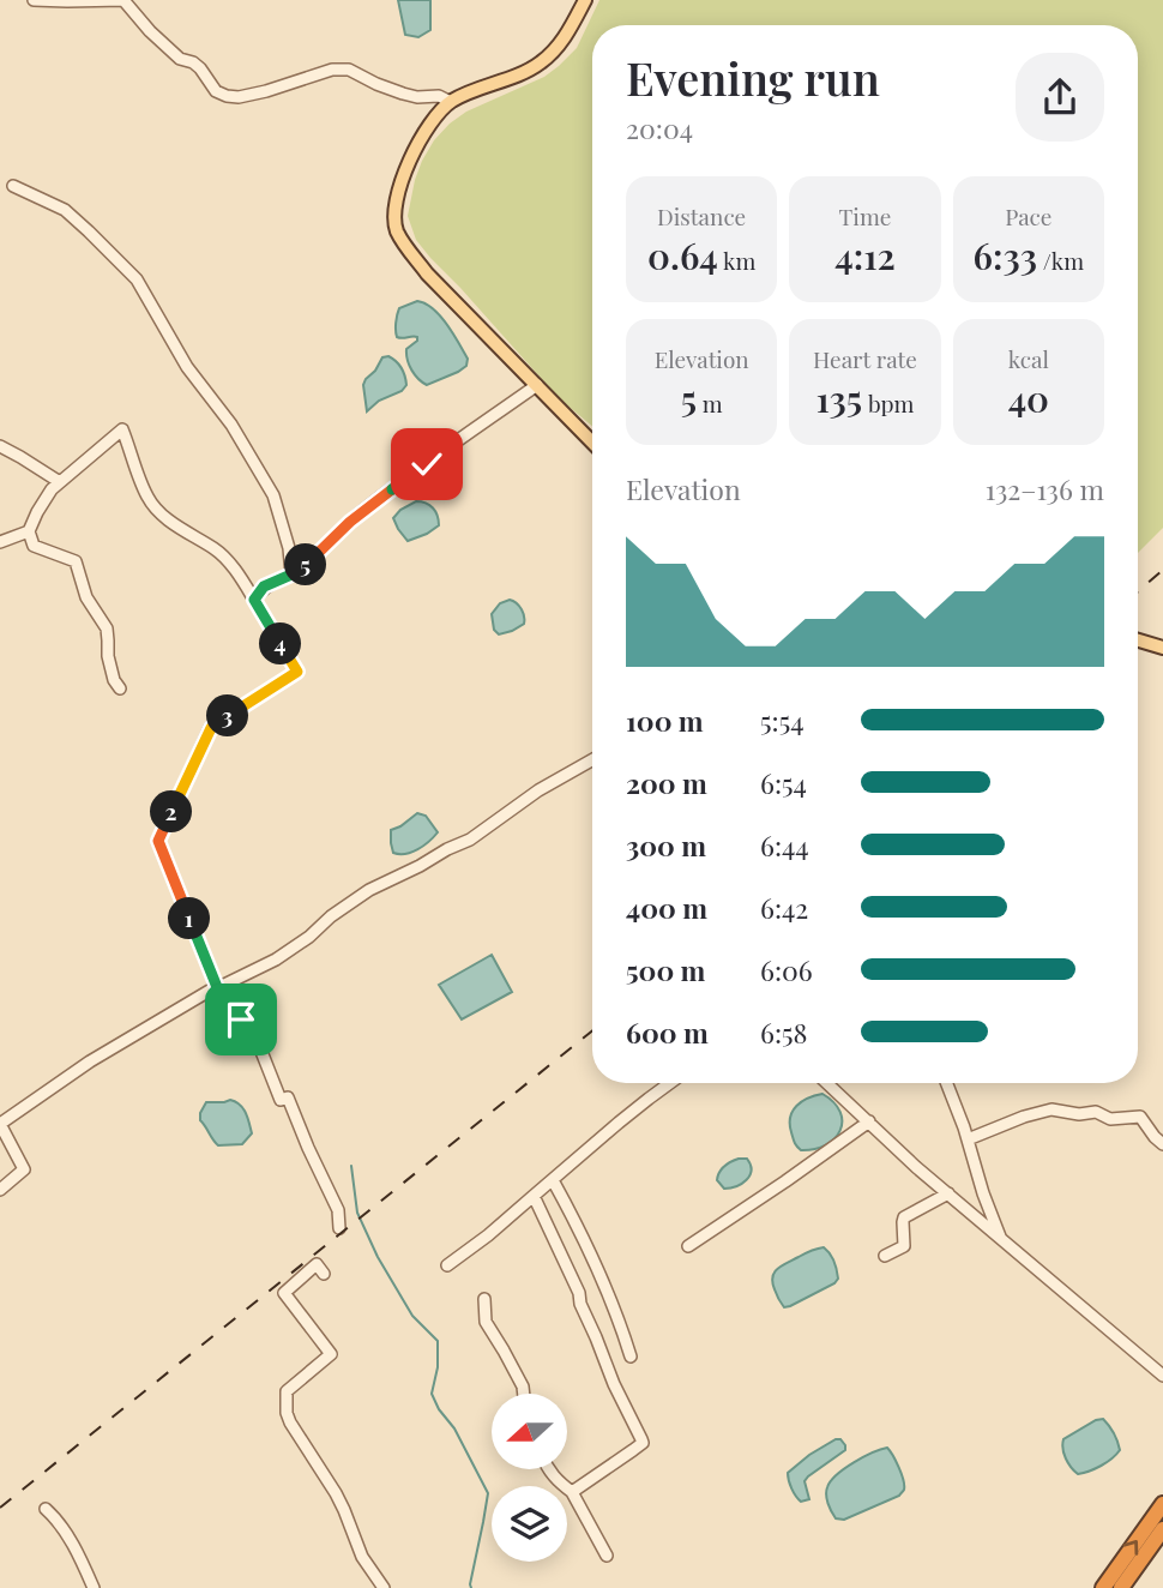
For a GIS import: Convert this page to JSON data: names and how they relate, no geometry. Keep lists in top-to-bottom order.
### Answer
{
  "north": "left",
  "page": {
    "heading": ["Evening run", "20:04"],
    "stats": [
      ["Distance", "0.64 km"],
      ["Time", "4:12"],
      ["Pace", "6:33 /km"],
      ["Elevation", "5 m"],
      ["Heart rate", "135 bpm"],
      ["kcal", "40"]
    ],
    "chart": ["Elevation", "132–136 m"],
    "pins": [
      "5",
      "4",
      "3",
      "2",
      "1"
    ],
    "list": [
      {
        "name": "100 m",
        "note": "5:54"
      },
      {
        "name": "200 m",
        "note": "6:54"
      },
      {
        "name": "300 m",
        "note": "6:44"
      },
      {
        "name": "400 m",
        "note": "6:42"
      },
      {
        "name": "500 m",
        "note": "6:06"
      },
      {
        "name": "600 m",
        "note": "6:58"
      }
    ]
  }
}
